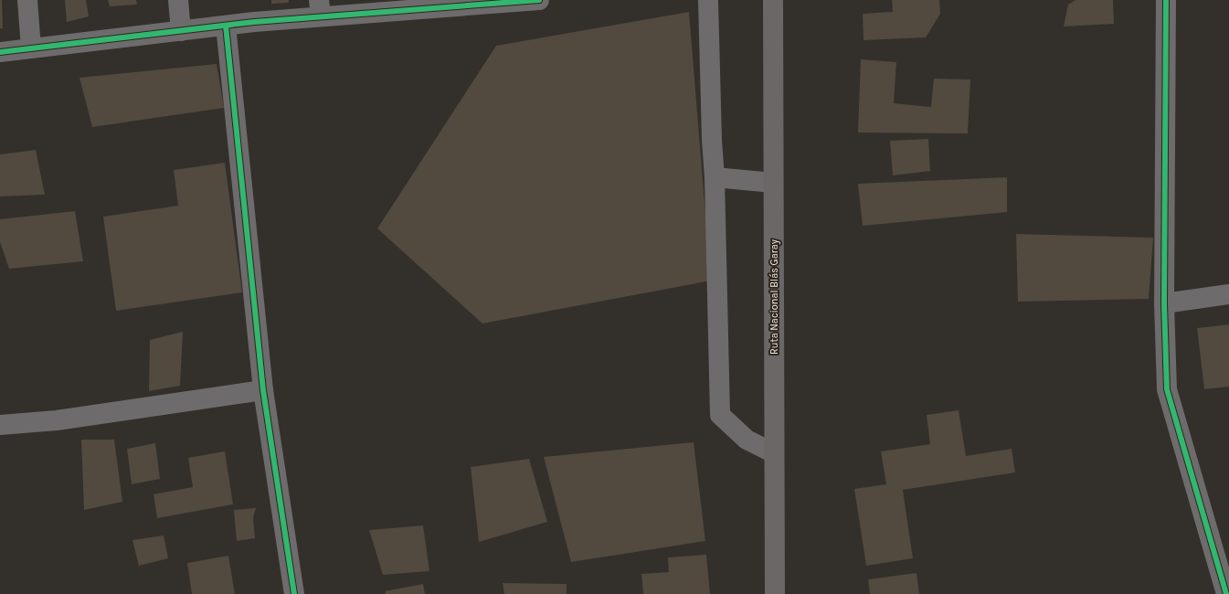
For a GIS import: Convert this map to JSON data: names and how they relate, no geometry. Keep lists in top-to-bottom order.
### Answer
{
  "streets": {
    "highway": ["Ruta Nacional Blás Garay"]
  }
}
